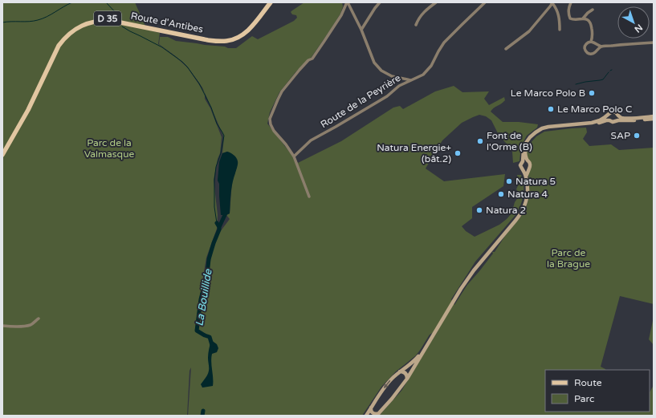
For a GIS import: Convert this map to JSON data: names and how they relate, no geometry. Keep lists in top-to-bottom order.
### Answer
{
  "streets": {
    "main road": ["D 35", "Route d'Antibes"],
    "street": ["Route de la Peyrière"]
  },
  "water": ["La Bouillide"],
  "parks": ["Parc de la Valmasque", "Parc de la Brague"],
  "places": [
    "Le Marco Polo B",
    "Le Marco Polo C",
    "SAP",
    "Font de l'Orme (B)",
    "Natura Energie+ (bât.2)",
    "Natura 5",
    "Natura 4",
    "Natura 2"
  ],
  "legend": ["Route", "Parc"],
  "north": "bottom right"
}
